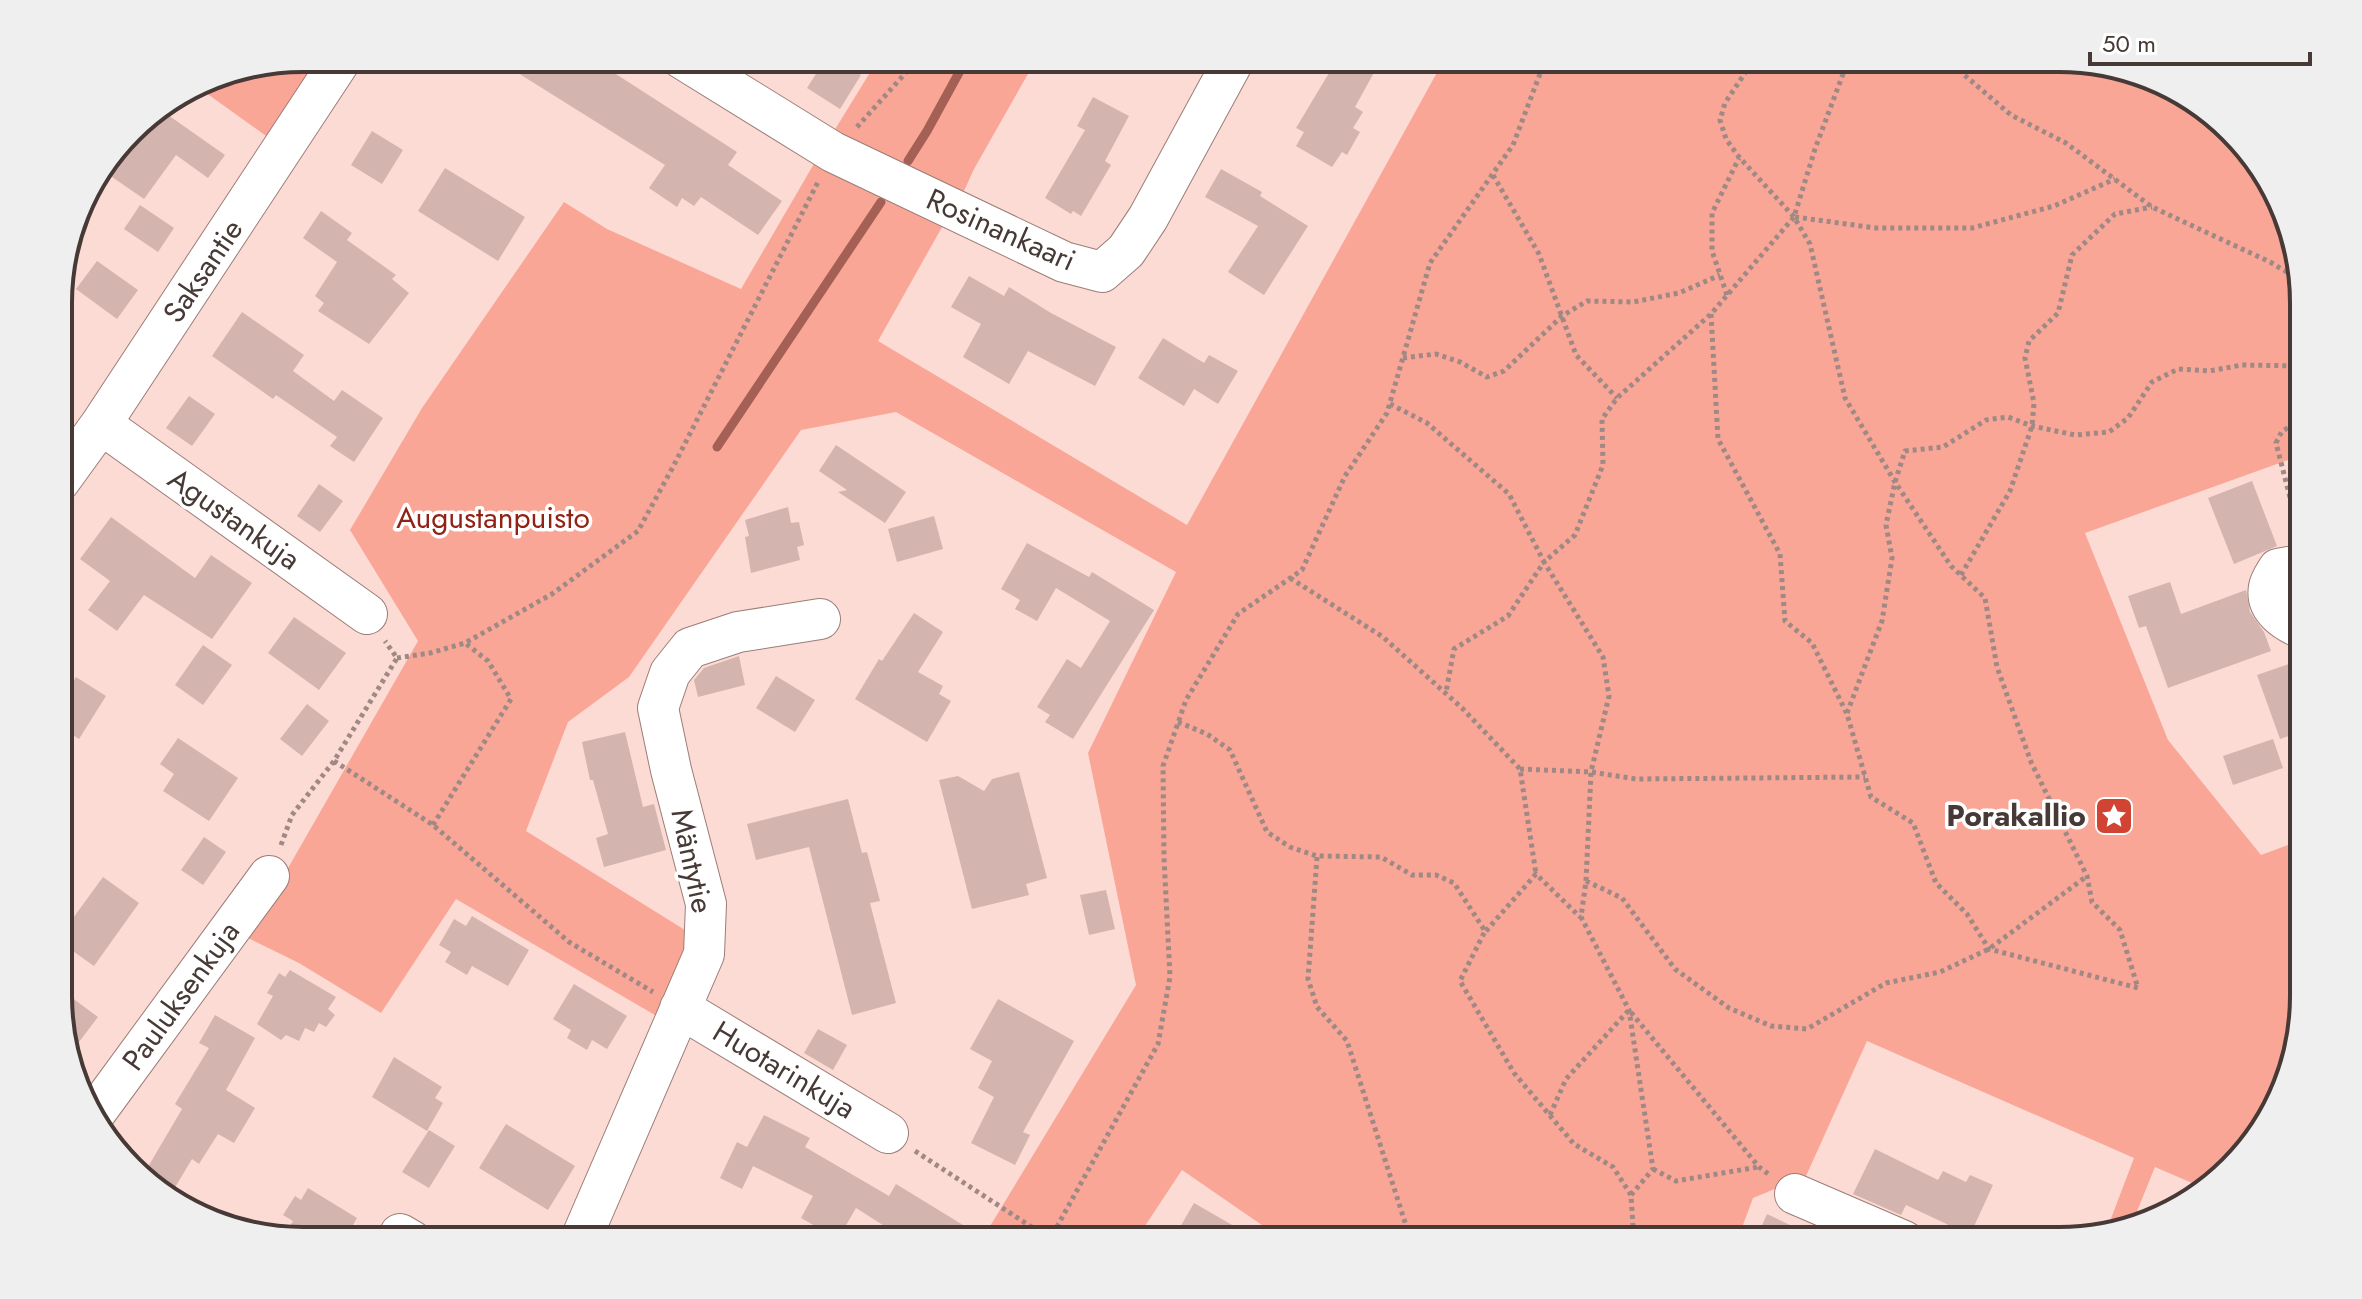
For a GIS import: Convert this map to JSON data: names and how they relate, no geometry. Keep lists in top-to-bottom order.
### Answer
{
  "streets": {
    "street": [
      "Rosinankaari",
      "Saksantie",
      "Agustankuja",
      "Mäntytie",
      "Pauluksenkuja",
      "Huotarinkuja"
    ]
  },
  "crossings": [
    ["Saksantie", "Agustankuja"],
    ["Mäntytie", "Huotarinkuja"]
  ],
  "parks": ["Augustanpuisto"],
  "places": {
    "place": ["Porakallio"]
  },
  "scale_bar": "50 m"
}
